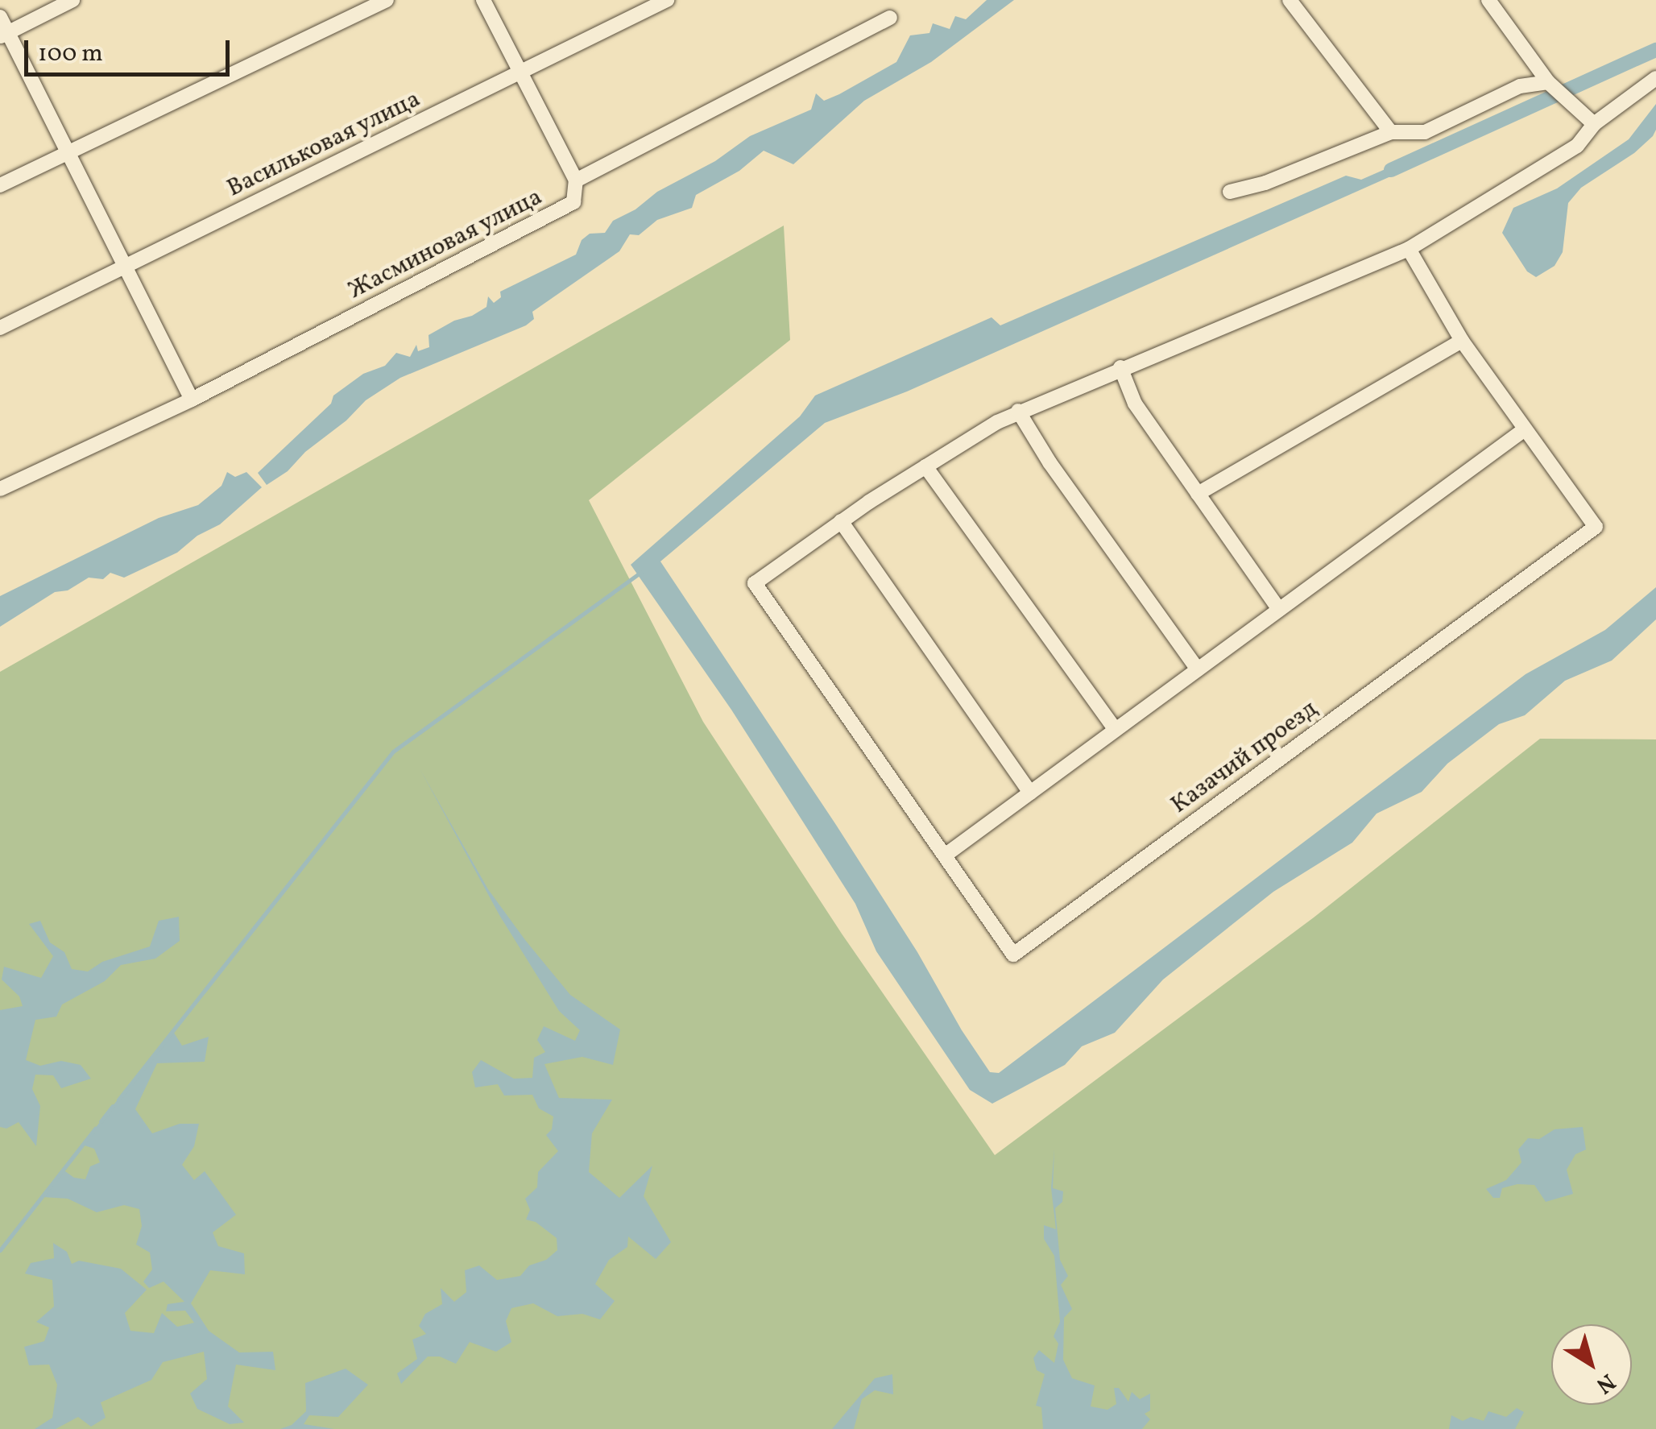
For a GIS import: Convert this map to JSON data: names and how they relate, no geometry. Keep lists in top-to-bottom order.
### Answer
{
  "streets": {
    "street": ["Васильковая улица", "Жасминовая улица", "Казачий проезд"]
  },
  "scale_bar": "100 m",
  "north": "bottom right"
}
